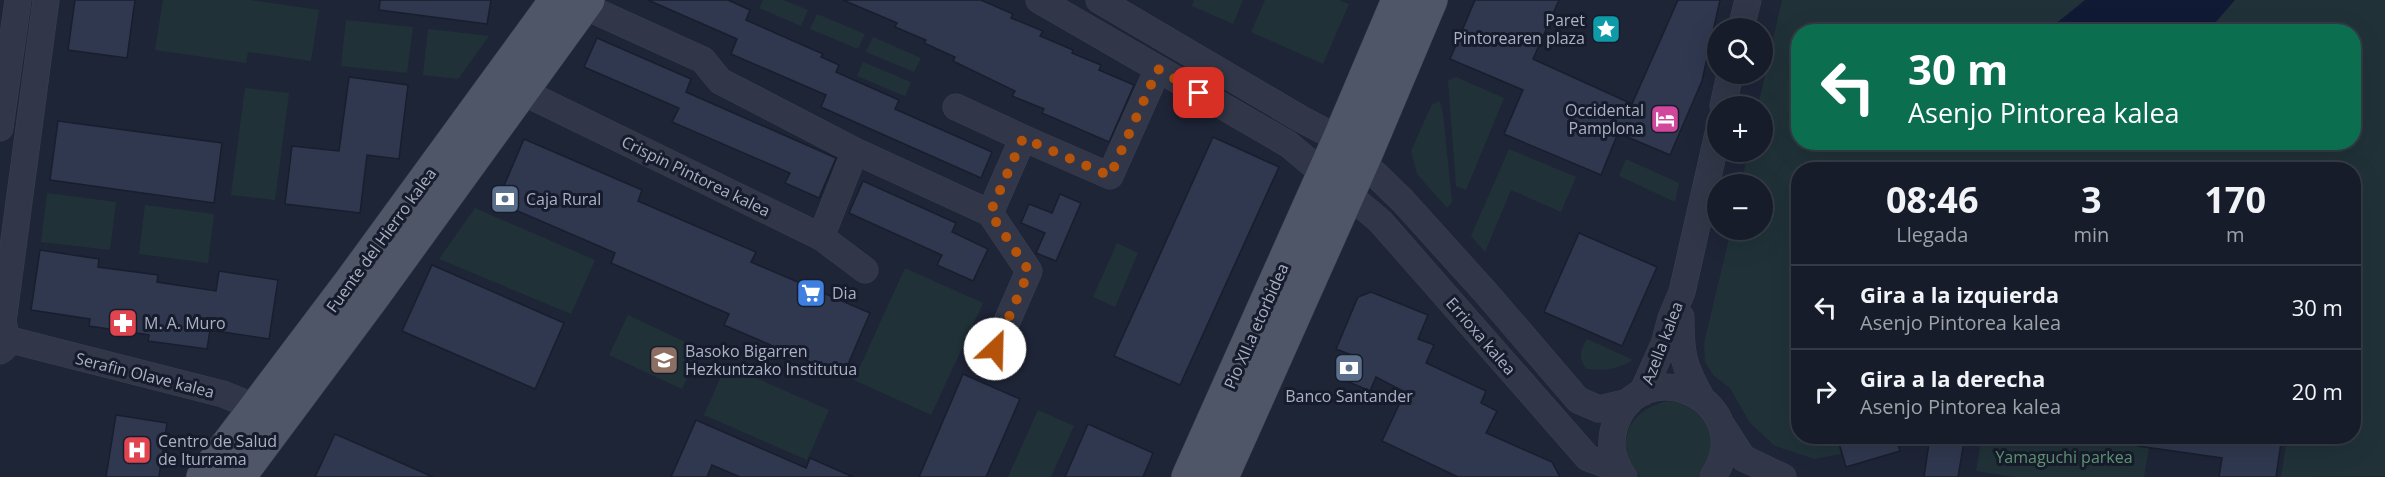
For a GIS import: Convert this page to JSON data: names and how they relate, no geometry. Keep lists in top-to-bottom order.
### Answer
{
  "streets": {
    "main road": ["Fuente del Hierro kalea", "Pio XII.a etorbidea"],
    "street": [
      "Crispin Pintorea kalea",
      "Errioxa kalea",
      "Azella kalea",
      "Serafin Olave kalea"
    ]
  },
  "crossings": [
    ["Crispin Pintorea kalea", "Fuente del Hierro kalea"],
    ["Fuente del Hierro kalea", "Serafin Olave kalea"],
    ["Pio XII.a etorbidea", "Errioxa kalea"],
    ["Errioxa kalea", "Azella kalea"]
  ],
  "parks": ["Yamaguchi parkea"],
  "places": {
    "place": ["Paret Pintorearen plaza"],
    "hotel": ["Occidental Pamplona"],
    "bank": ["Caja Rural", "Banco Santander"],
    "supermarket": ["Dia"],
    "pharmacy": ["M. A. Muro"],
    "school or university": ["Basoko Bigarren Hezkuntzako Institutua"],
    "hospital": ["Centro de Salud de Iturrama"]
  },
  "page": {
    "map_buttons": ["+", "−"],
    "turn": ["30 m", "Asenjo Pintorea kalea"],
    "eta": [
      "08:46",
      "Llegada",
      "3",
      "min",
      "170",
      "m"
    ],
    "list": [
      {
        "name": "Gira a la izquierda",
        "note": "Asenjo Pintorea kalea",
        "value": "30 m"
      },
      {
        "name": "Gira a la derecha",
        "note": "Asenjo Pintorea kalea",
        "value": "20 m"
      }
    ]
  }
}
